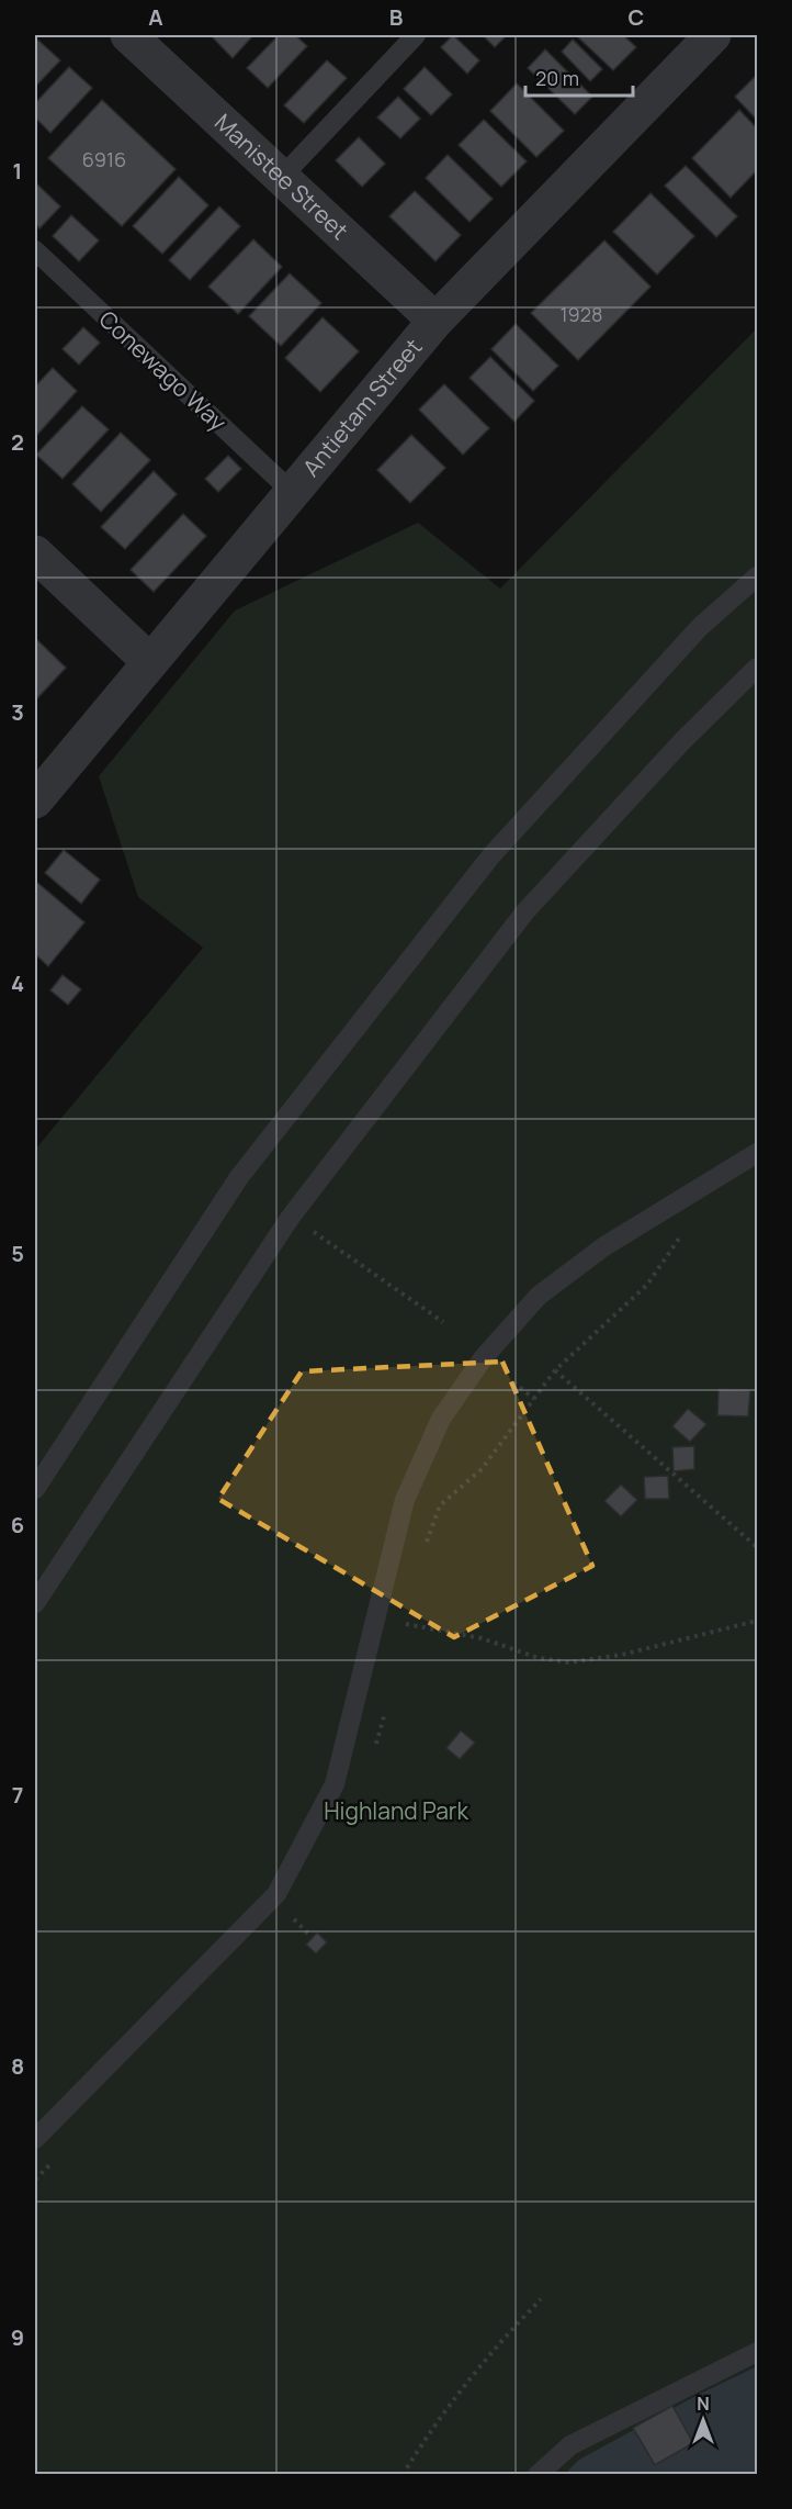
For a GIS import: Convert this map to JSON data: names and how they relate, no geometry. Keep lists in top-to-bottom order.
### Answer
{
  "streets": {
    "street": ["Manistee Street", "Antietam Street"],
    "lane": ["Conewago Way"]
  },
  "crossings": [
    ["Manistee Street", "Antietam Street"],
    ["Conewago Way", "Antietam Street"]
  ],
  "parks": ["Highland Park"],
  "house_numbers": ["6916", "1928"],
  "scale_bar": "20 m",
  "north": "top",
  "grid": {
    "columns": ["A", "B", "C"],
    "rows": [
      "1",
      "2",
      "3",
      "4",
      "5",
      "6",
      "7",
      "8",
      "9"
    ]
  }
}
